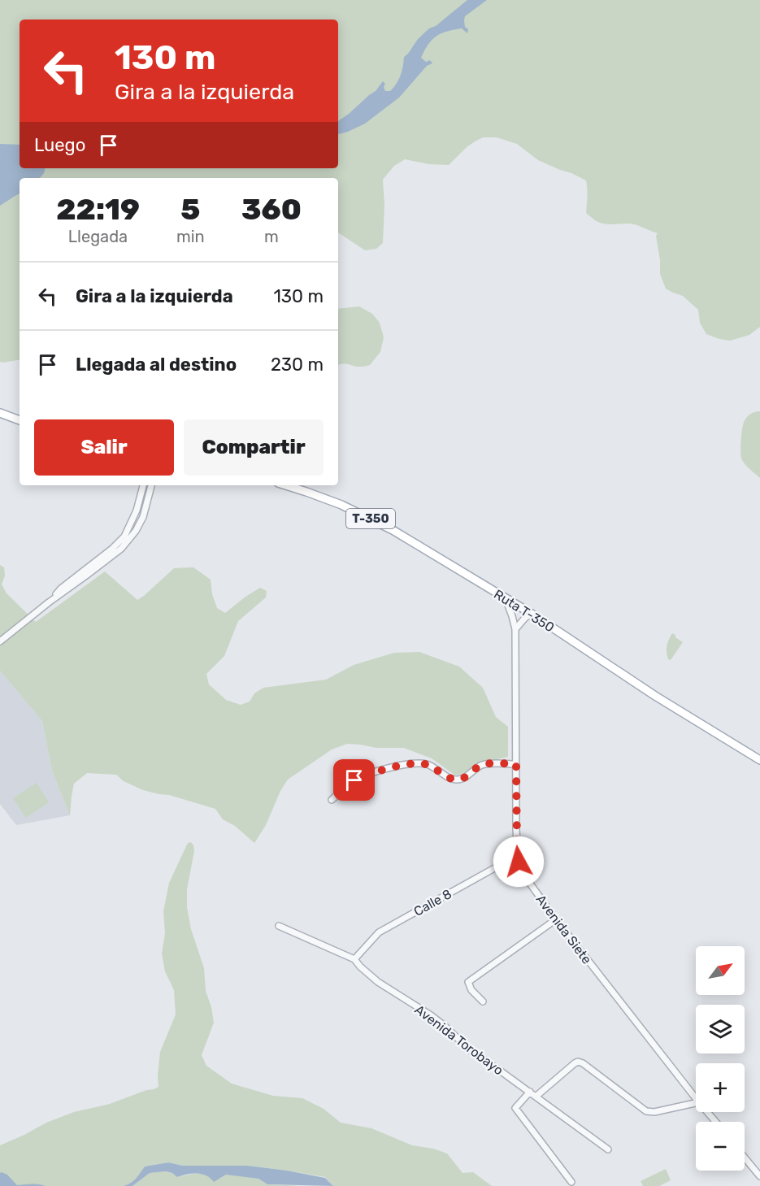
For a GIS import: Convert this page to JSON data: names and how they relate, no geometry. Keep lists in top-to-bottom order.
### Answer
{
  "streets": {
    "main road": ["T-350", "Ruta T-350"],
    "street": ["Calle 8", "Avenida Siete", "Avenida Torobayo"]
  },
  "crossings": [
    ["Ruta T-350", "Avenida Siete"],
    ["Calle 8", "Avenida Siete"],
    ["Calle 8", "Avenida Torobayo"]
  ],
  "north": "top right",
  "page": {
    "turn": ["130 m", "Gira a la izquierda"],
    "then": "Luego",
    "eta": [
      "22:19",
      "Llegada",
      "5",
      "min",
      "360",
      "m"
    ],
    "list": [
      {
        "name": "Gira a la izquierda",
        "value": "130 m"
      },
      {
        "name": "Llegada al destino",
        "value": "230 m"
      }
    ],
    "buttons": ["Salir", "Compartir"],
    "map_buttons": ["+", "−"]
  }
}
